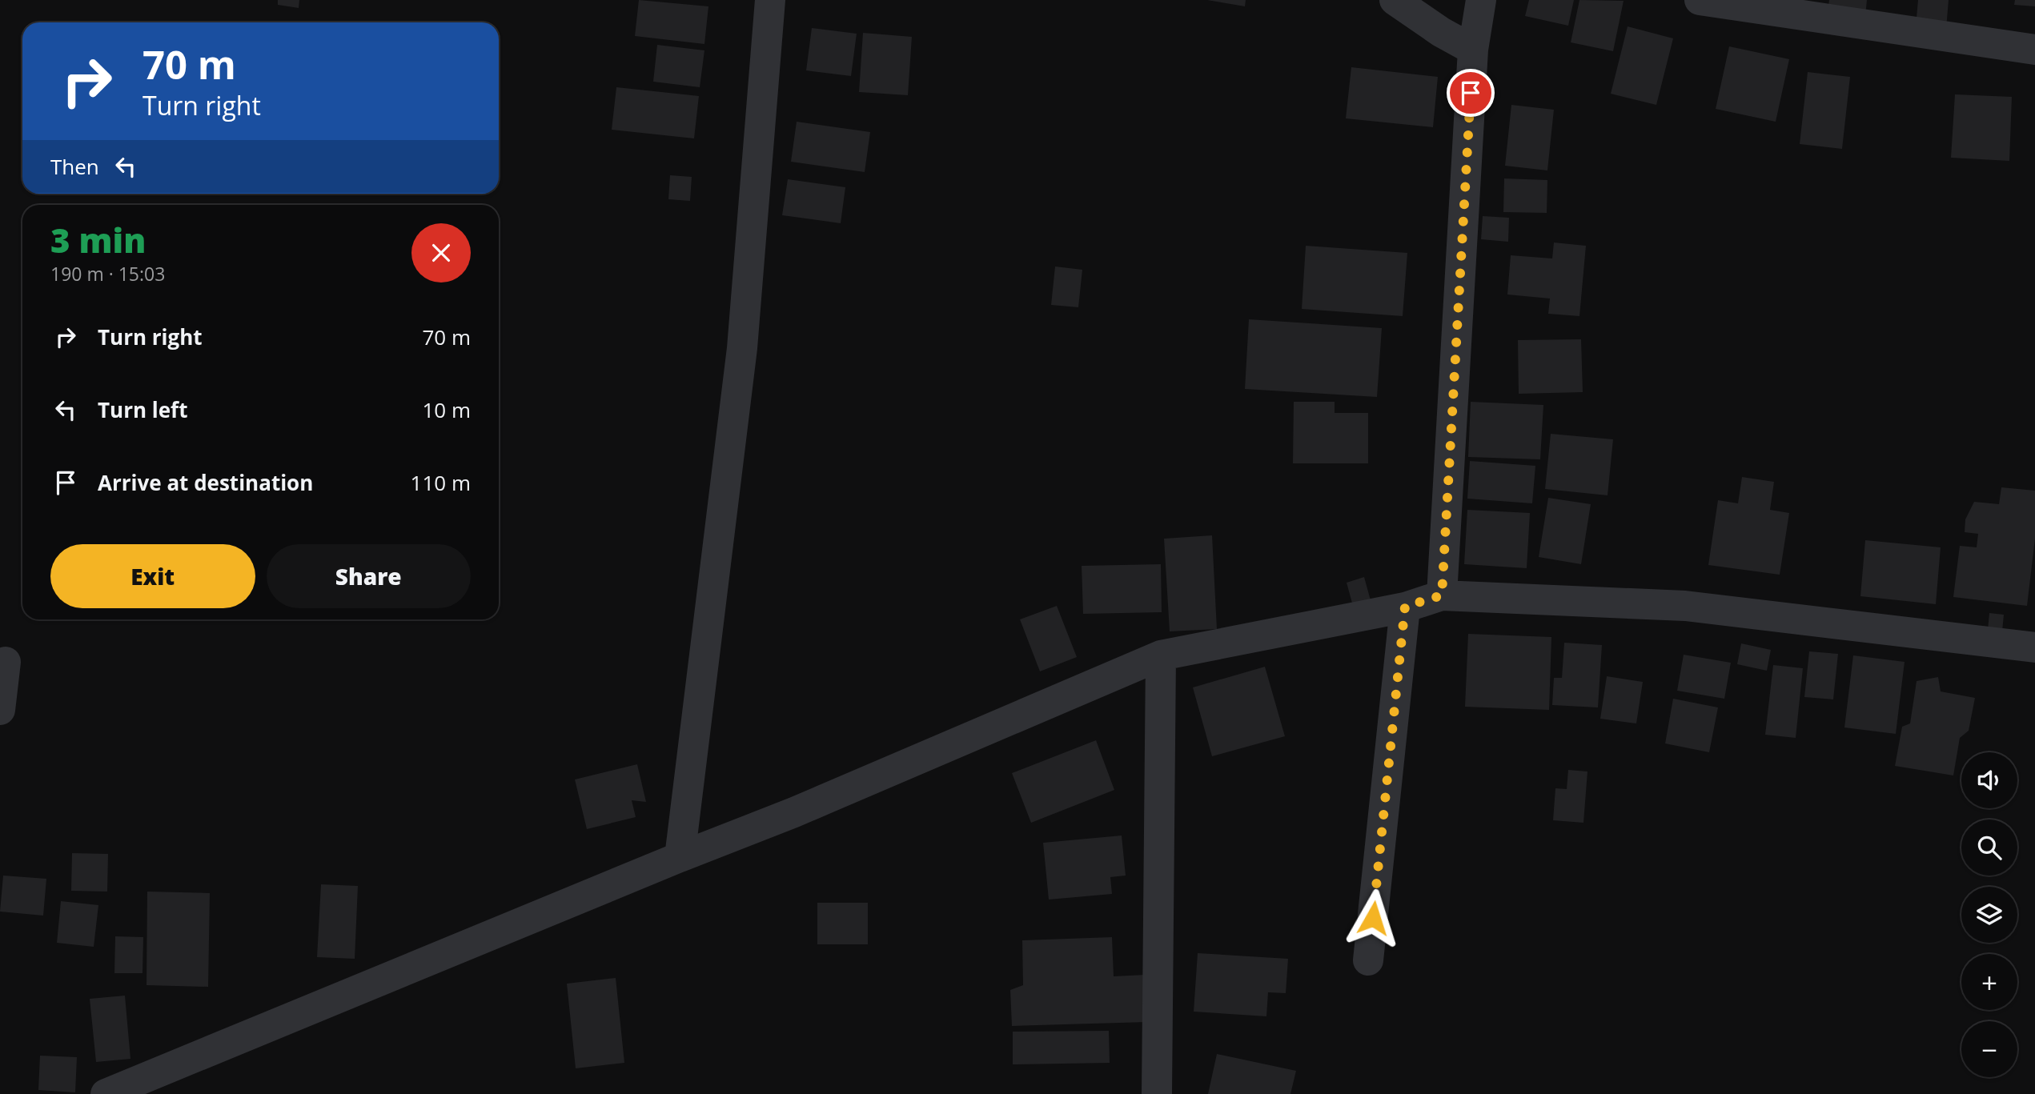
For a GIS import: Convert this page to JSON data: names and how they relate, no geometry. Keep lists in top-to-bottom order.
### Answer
{
  "page": {
    "turn": ["70 m", "Turn right"],
    "then": "Then",
    "heading": ["3 min", "190 m · 15:03"],
    "list": [
      {
        "name": "Turn right",
        "value": "70 m"
      },
      {
        "name": "Turn left",
        "value": "10 m"
      },
      {
        "name": "Arrive at destination",
        "value": "110 m"
      }
    ],
    "buttons": ["Exit", "Share"],
    "map_buttons": ["+", "−"]
  }
}
